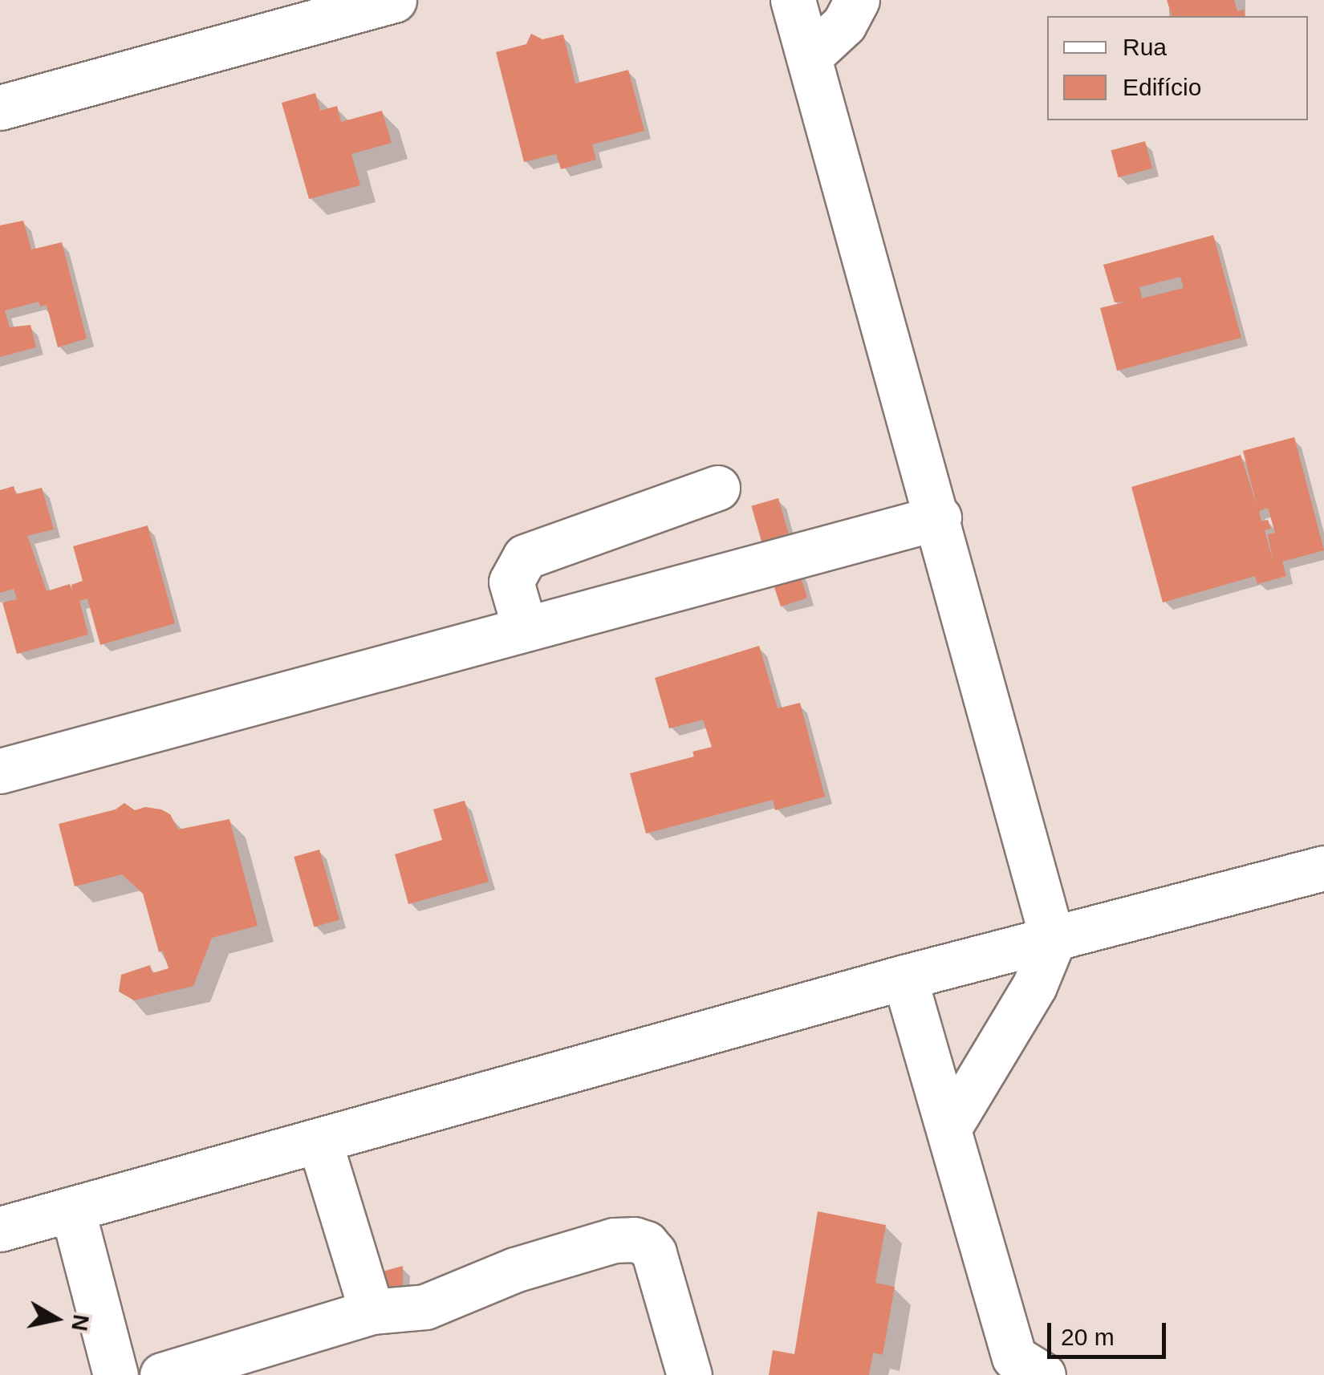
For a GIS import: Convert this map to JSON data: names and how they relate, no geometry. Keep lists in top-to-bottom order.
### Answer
{
  "legend": ["Rua", "Edifício"],
  "scale_bar": "20 m",
  "north": "right"
}
